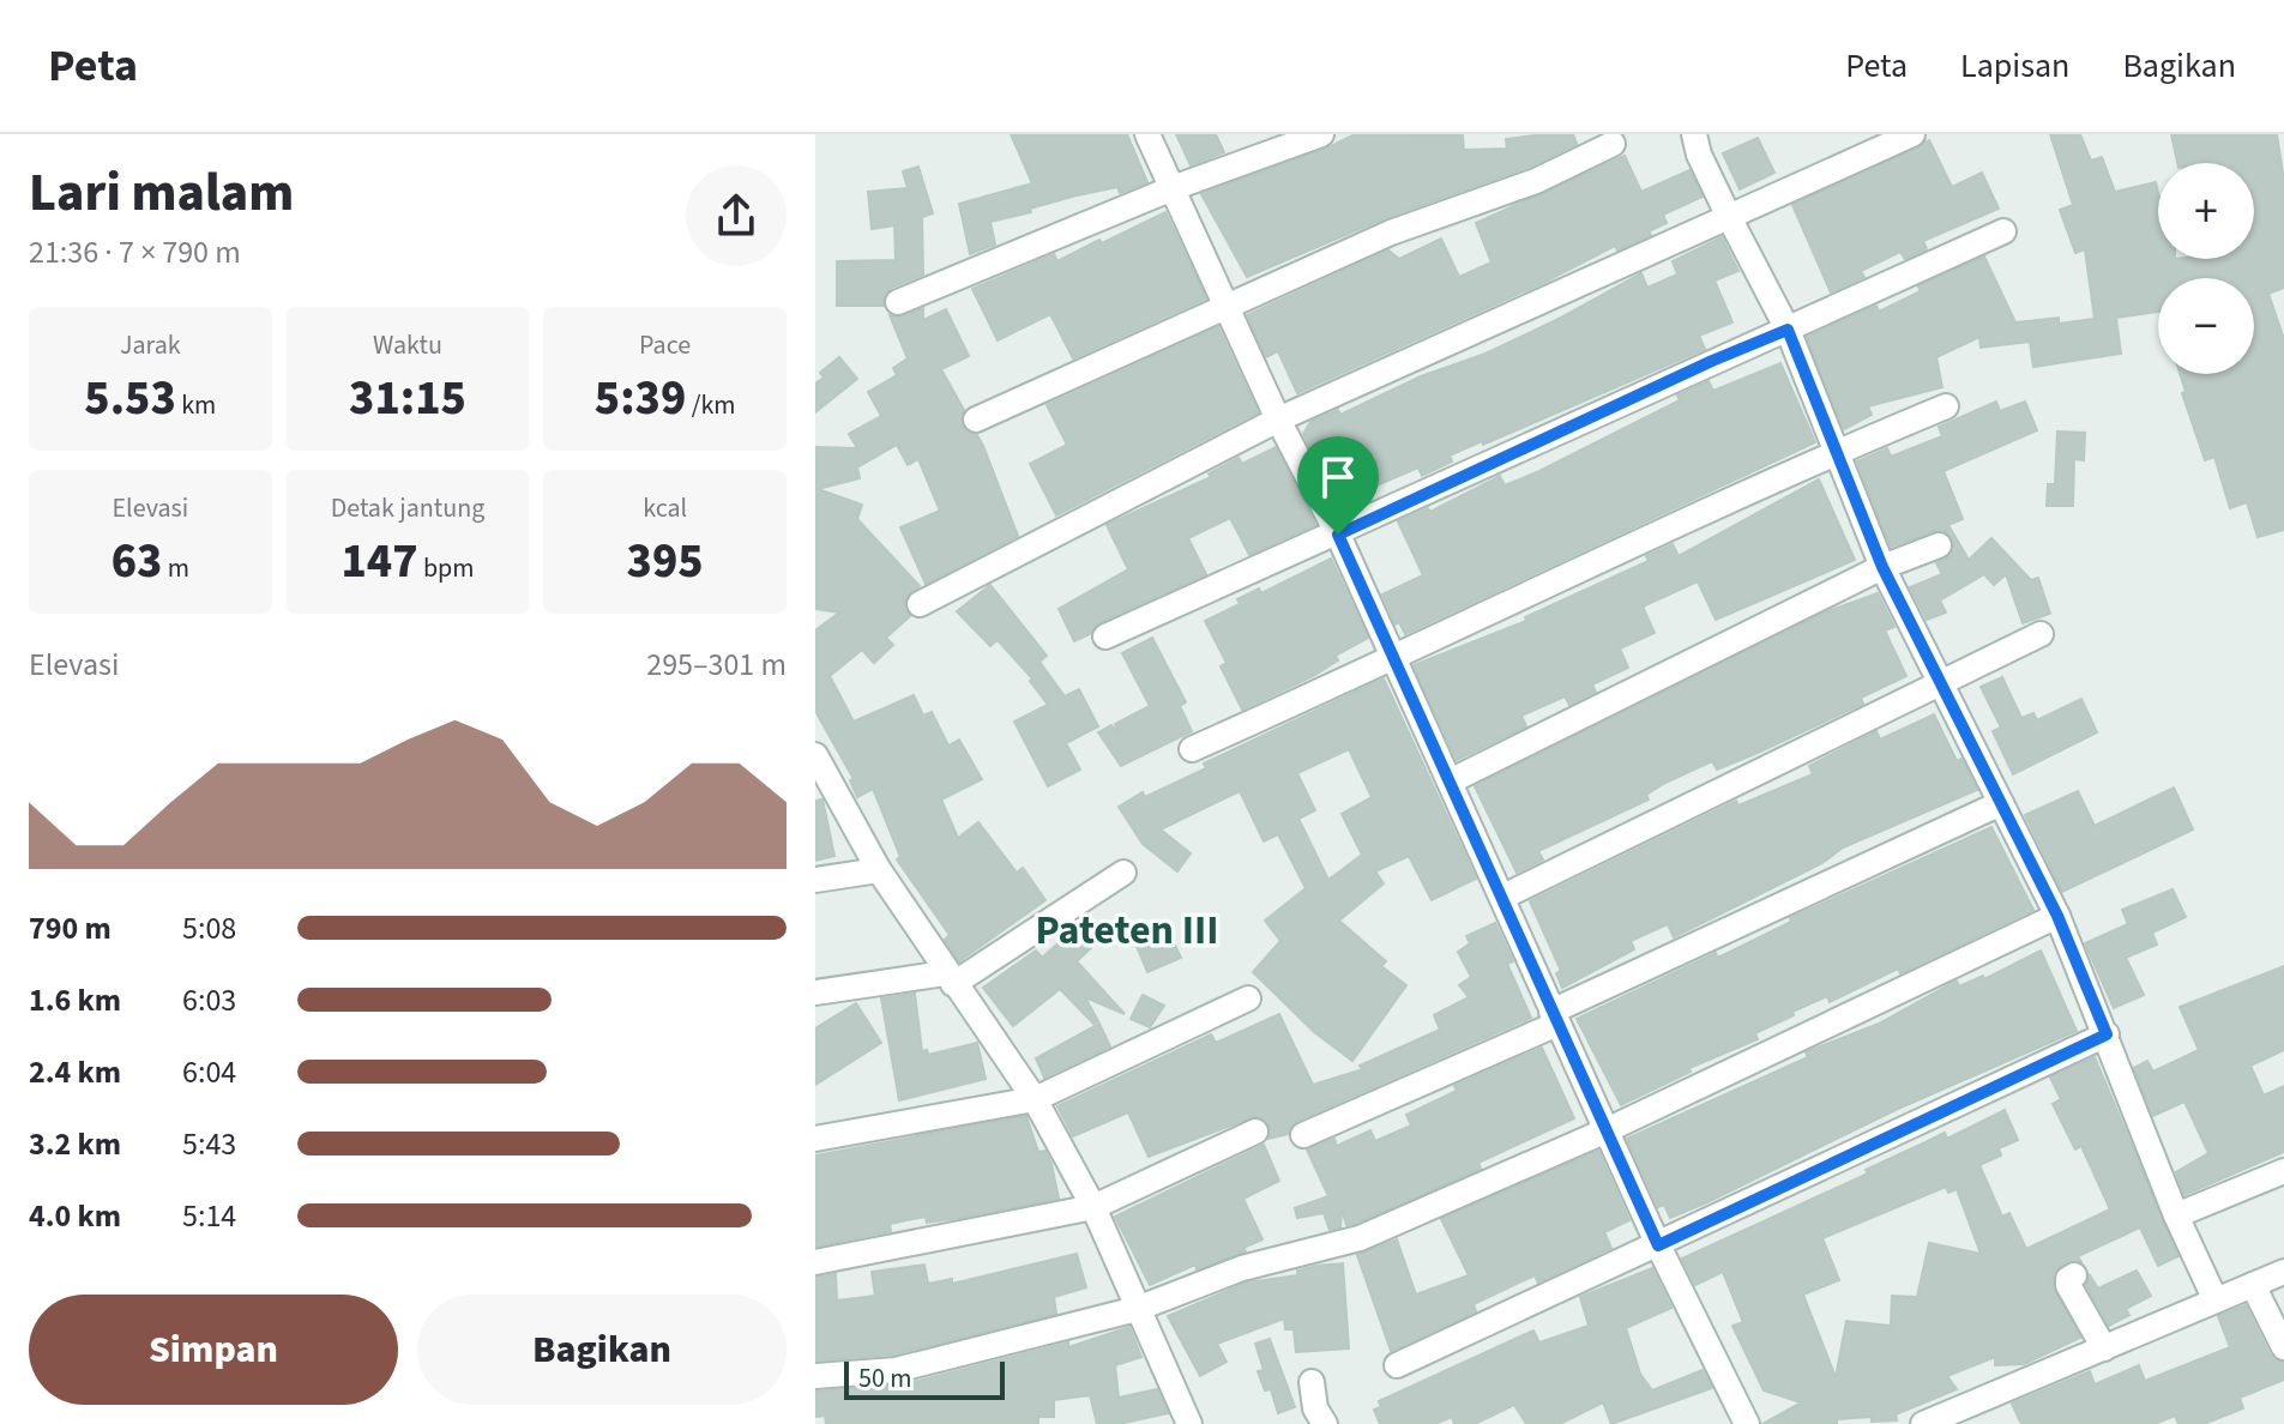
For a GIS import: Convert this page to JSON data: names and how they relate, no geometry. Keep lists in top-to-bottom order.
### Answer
{
  "districts": ["Pateten III"],
  "scale_bar": "50 m",
  "page": {
    "header": "Peta",
    "nav": ["Peta", "Lapisan", "Bagikan"],
    "heading": ["Lari malam", "21:36 · 7 × 790 m"],
    "map_buttons": ["+", "−"],
    "stats": [
      ["Jarak", "5.53 km"],
      ["Waktu", "31:15"],
      ["Pace", "5:39 /km"],
      ["Elevasi", "63 m"],
      ["Detak jantung", "147 bpm"],
      ["kcal", "395"]
    ],
    "chart": ["Elevasi", "295–301 m"],
    "list": [
      {
        "name": "790 m",
        "note": "5:08"
      },
      {
        "name": "1.6 km",
        "note": "6:03"
      },
      {
        "name": "2.4 km",
        "note": "6:04"
      },
      {
        "name": "3.2 km",
        "note": "5:43"
      },
      {
        "name": "4.0 km",
        "note": "5:14"
      }
    ],
    "buttons": ["Simpan", "Bagikan"],
    "scale": "50 m"
  }
}
